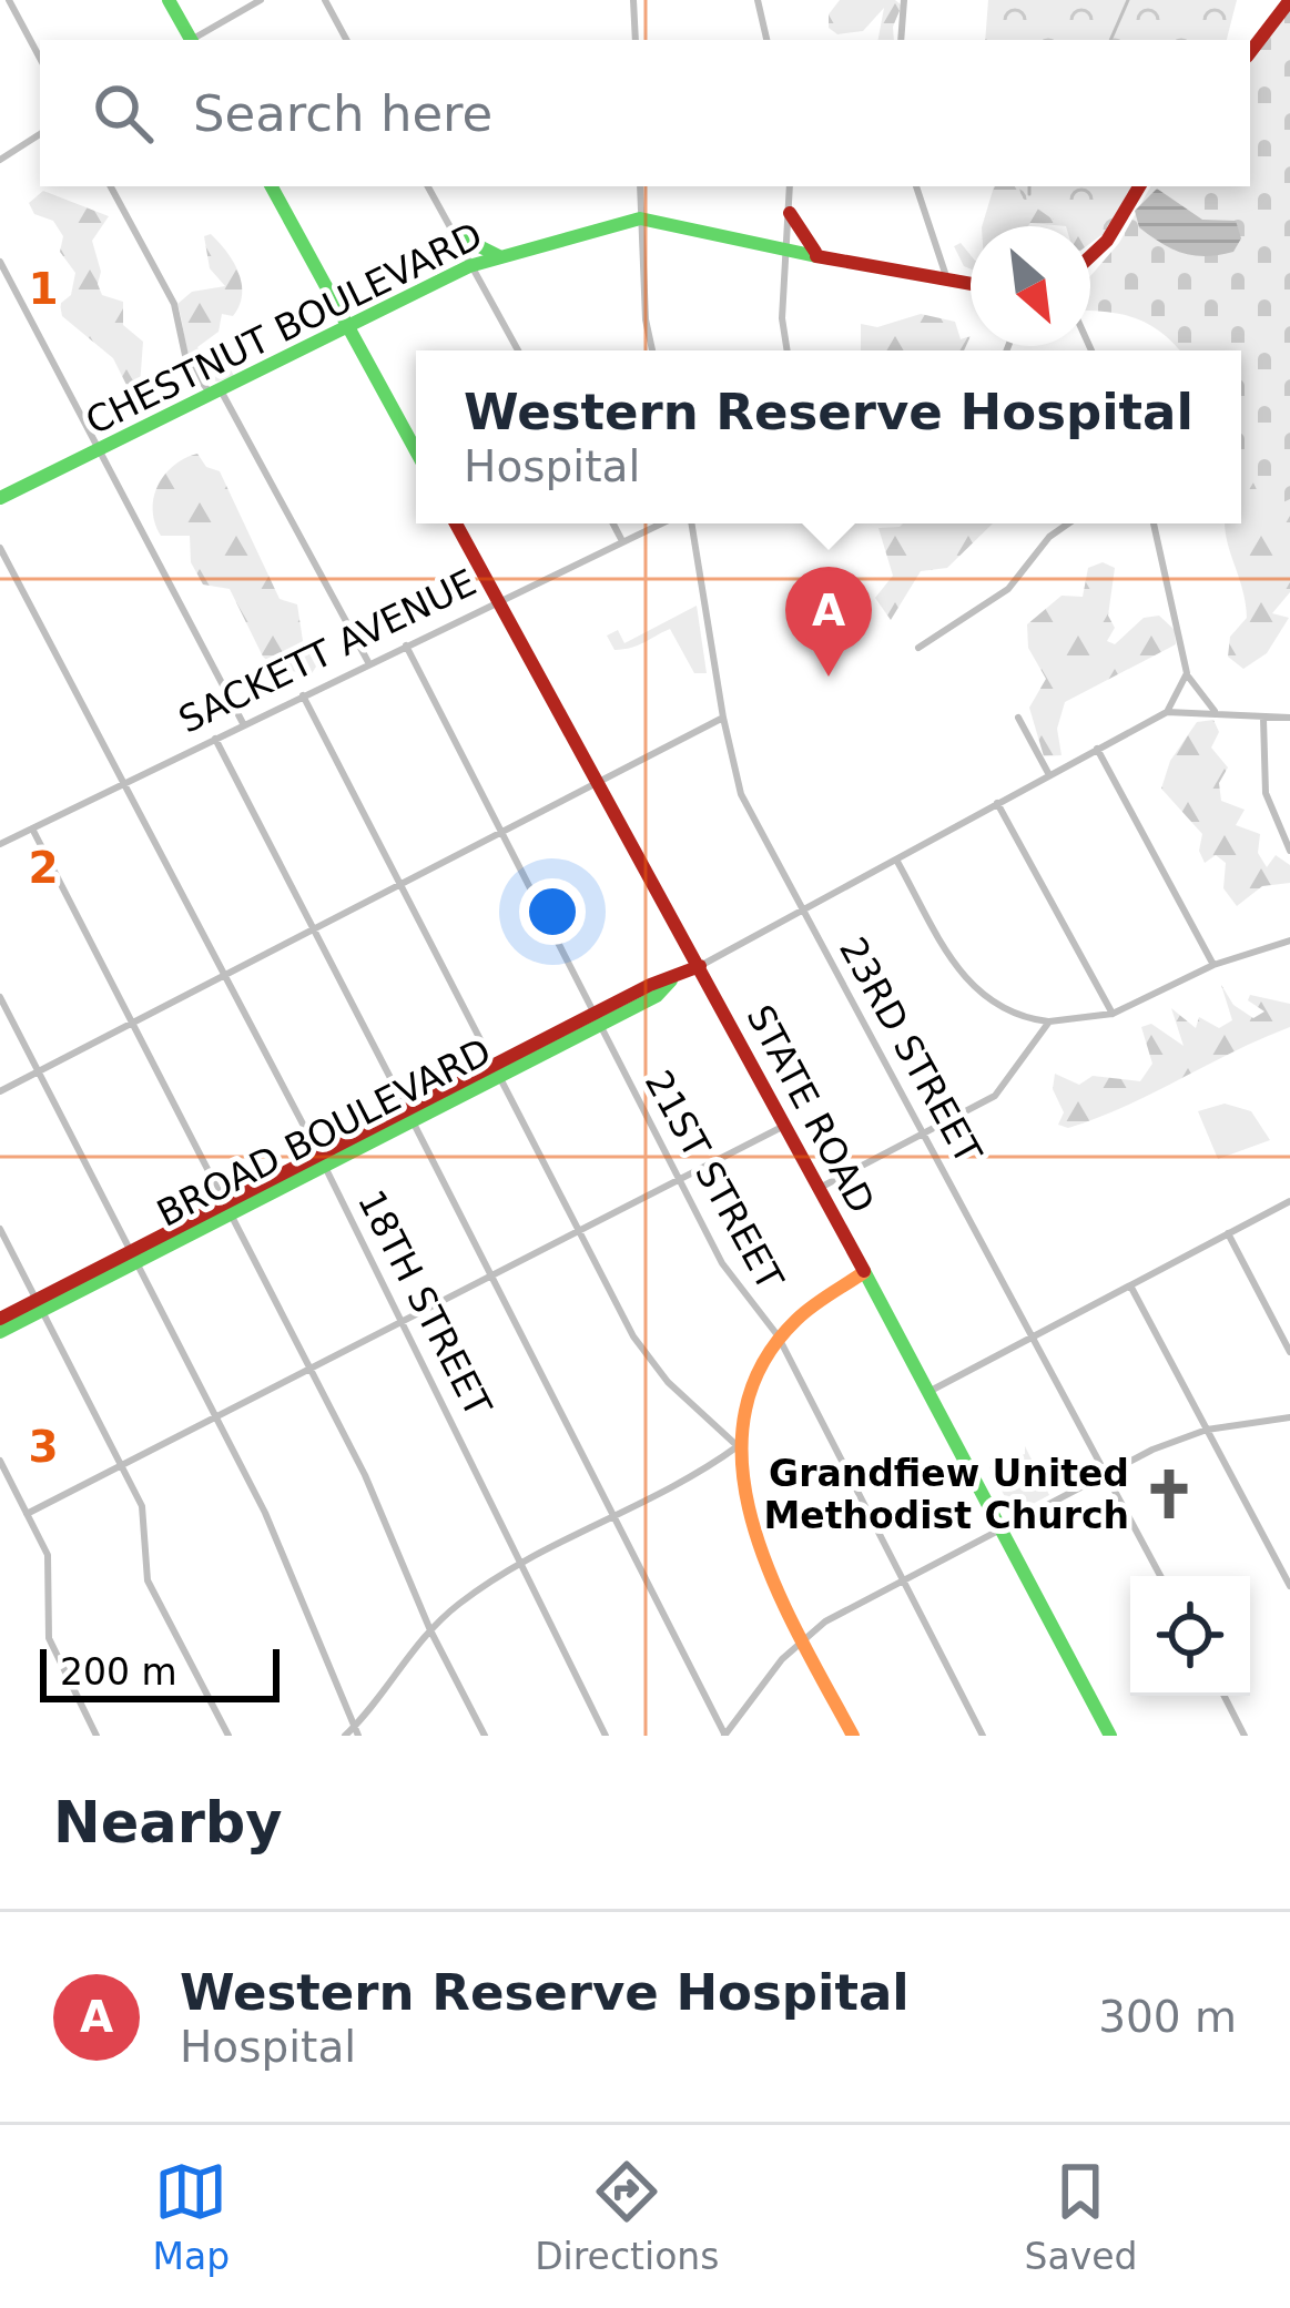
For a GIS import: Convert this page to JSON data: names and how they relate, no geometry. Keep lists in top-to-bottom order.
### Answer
{
  "streets": {
    "main road": ["CHESTNUT BOULEVARD", "STATE ROAD", "BROAD BOULEVARD"],
    "street": [
      "SACKETT AVENUE",
      "23RD STREET",
      "21ST STREET",
      "18TH STREET"
    ]
  },
  "crossings": [
    ["SACKETT AVENUE", "STATE ROAD"],
    ["SACKETT AVENUE", "21ST STREET"],
    ["SACKETT AVENUE", "18TH STREET"],
    ["23RD STREET", "BROAD BOULEVARD"],
    ["STATE ROAD", "BROAD BOULEVARD"],
    ["BROAD BOULEVARD", "21ST STREET"],
    ["BROAD BOULEVARD", "18TH STREET"]
  ],
  "places": {
    "church": ["Grandfiew United Methodist Church"]
  },
  "scale_bar": "200 m",
  "north": "bottom right",
  "page": {
    "search": "Search here",
    "popup": ["Western Reserve Hospital", "Hospital"],
    "pins": "A",
    "scale": "200 m",
    "heading": "Nearby",
    "list": [
      {
        "mark": "A",
        "name": "Western Reserve Hospital",
        "note": "Hospital",
        "value": "300 m"
      }
    ],
    "nav": ["Map", "Directions", "Saved"]
  },
  "grid": {
    "rows": ["1", "2", "3"]
  }
}
